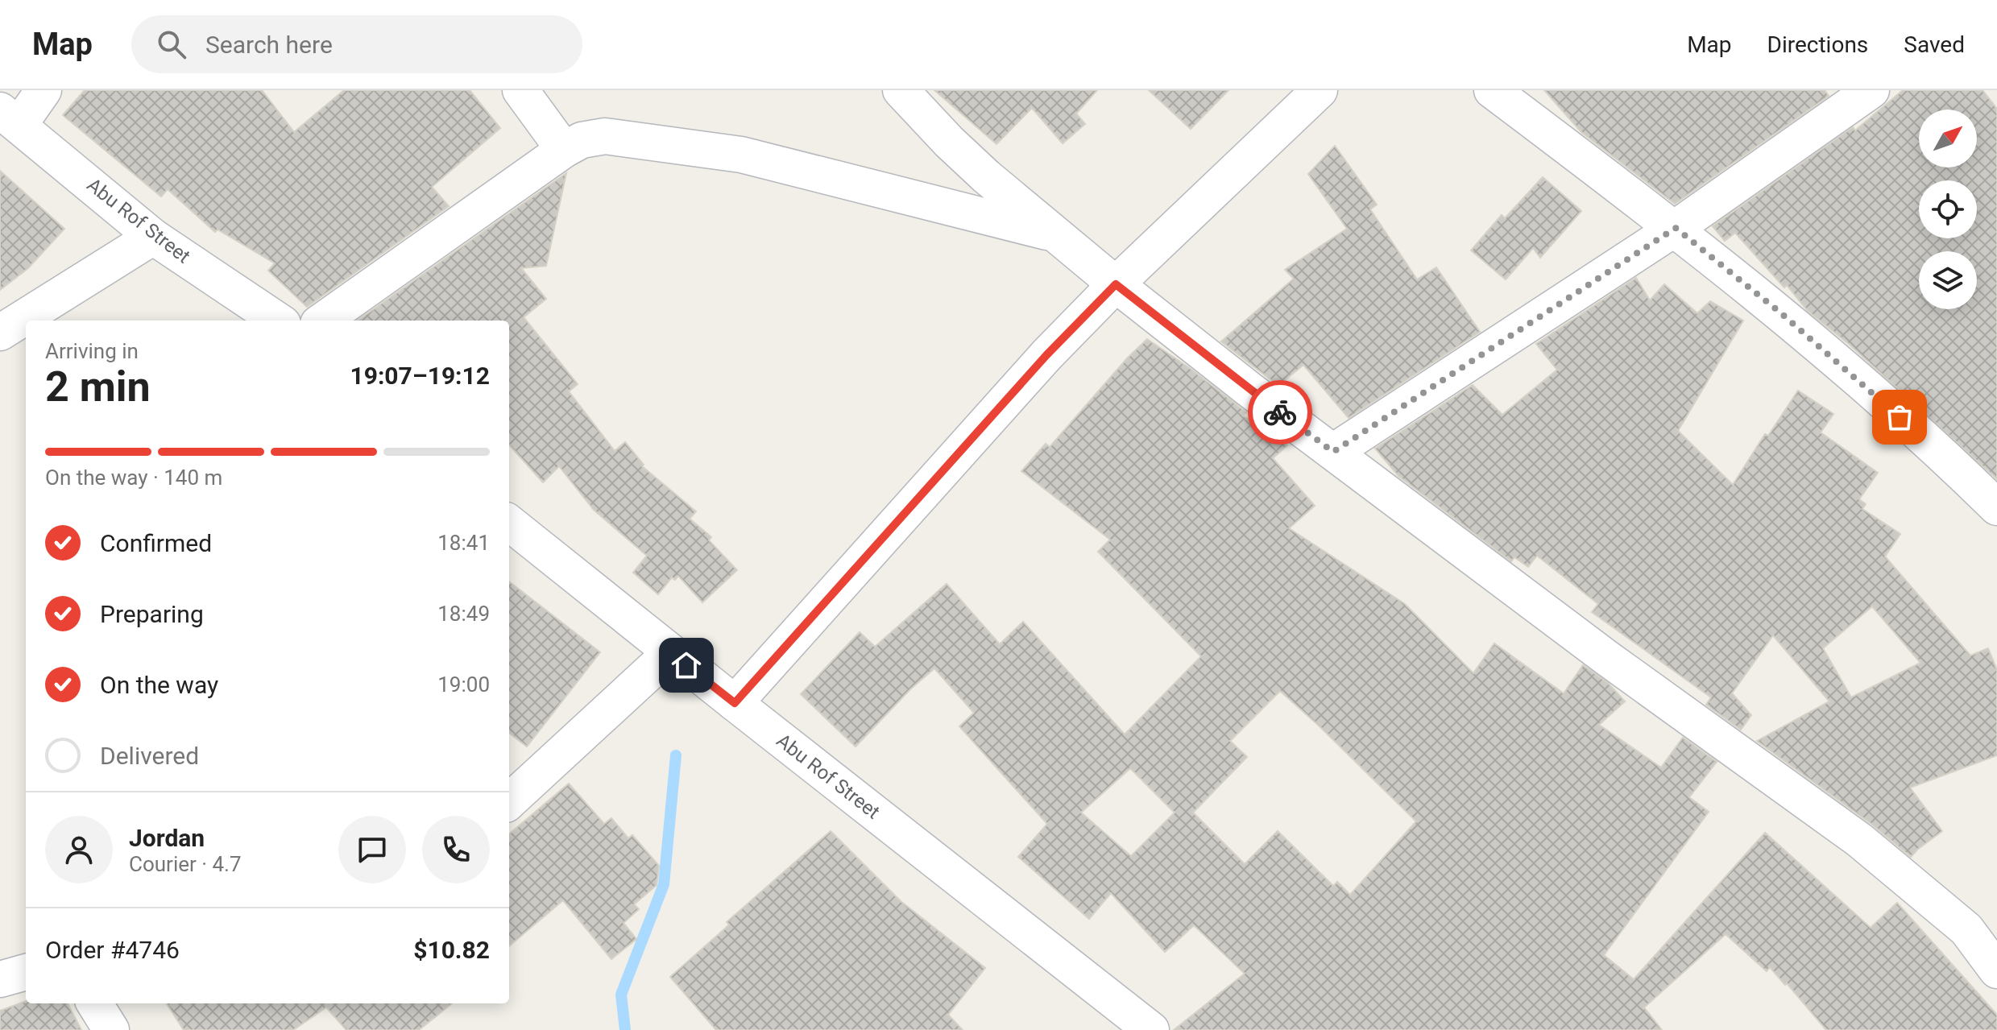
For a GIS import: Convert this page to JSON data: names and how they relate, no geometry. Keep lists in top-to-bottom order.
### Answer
{
  "streets": {
    "street": ["Abu Rof Street"]
  },
  "north": "top right",
  "page": {
    "header": "Map",
    "search": "Search here",
    "nav": ["Map", "Directions", "Saved"],
    "heading": ["2 min", "Arriving in", "19:07–19:12"],
    "panel": [
      "Jordan",
      "Courier · 4.7",
      "Order #4746",
      "$10.82"
    ],
    "bar": "On the way · 140 m",
    "list": [
      ["Confirmed", "18:41"],
      ["Preparing", "18:49"],
      ["On the way", "19:00"],
      "Delivered"
    ]
  }
}
